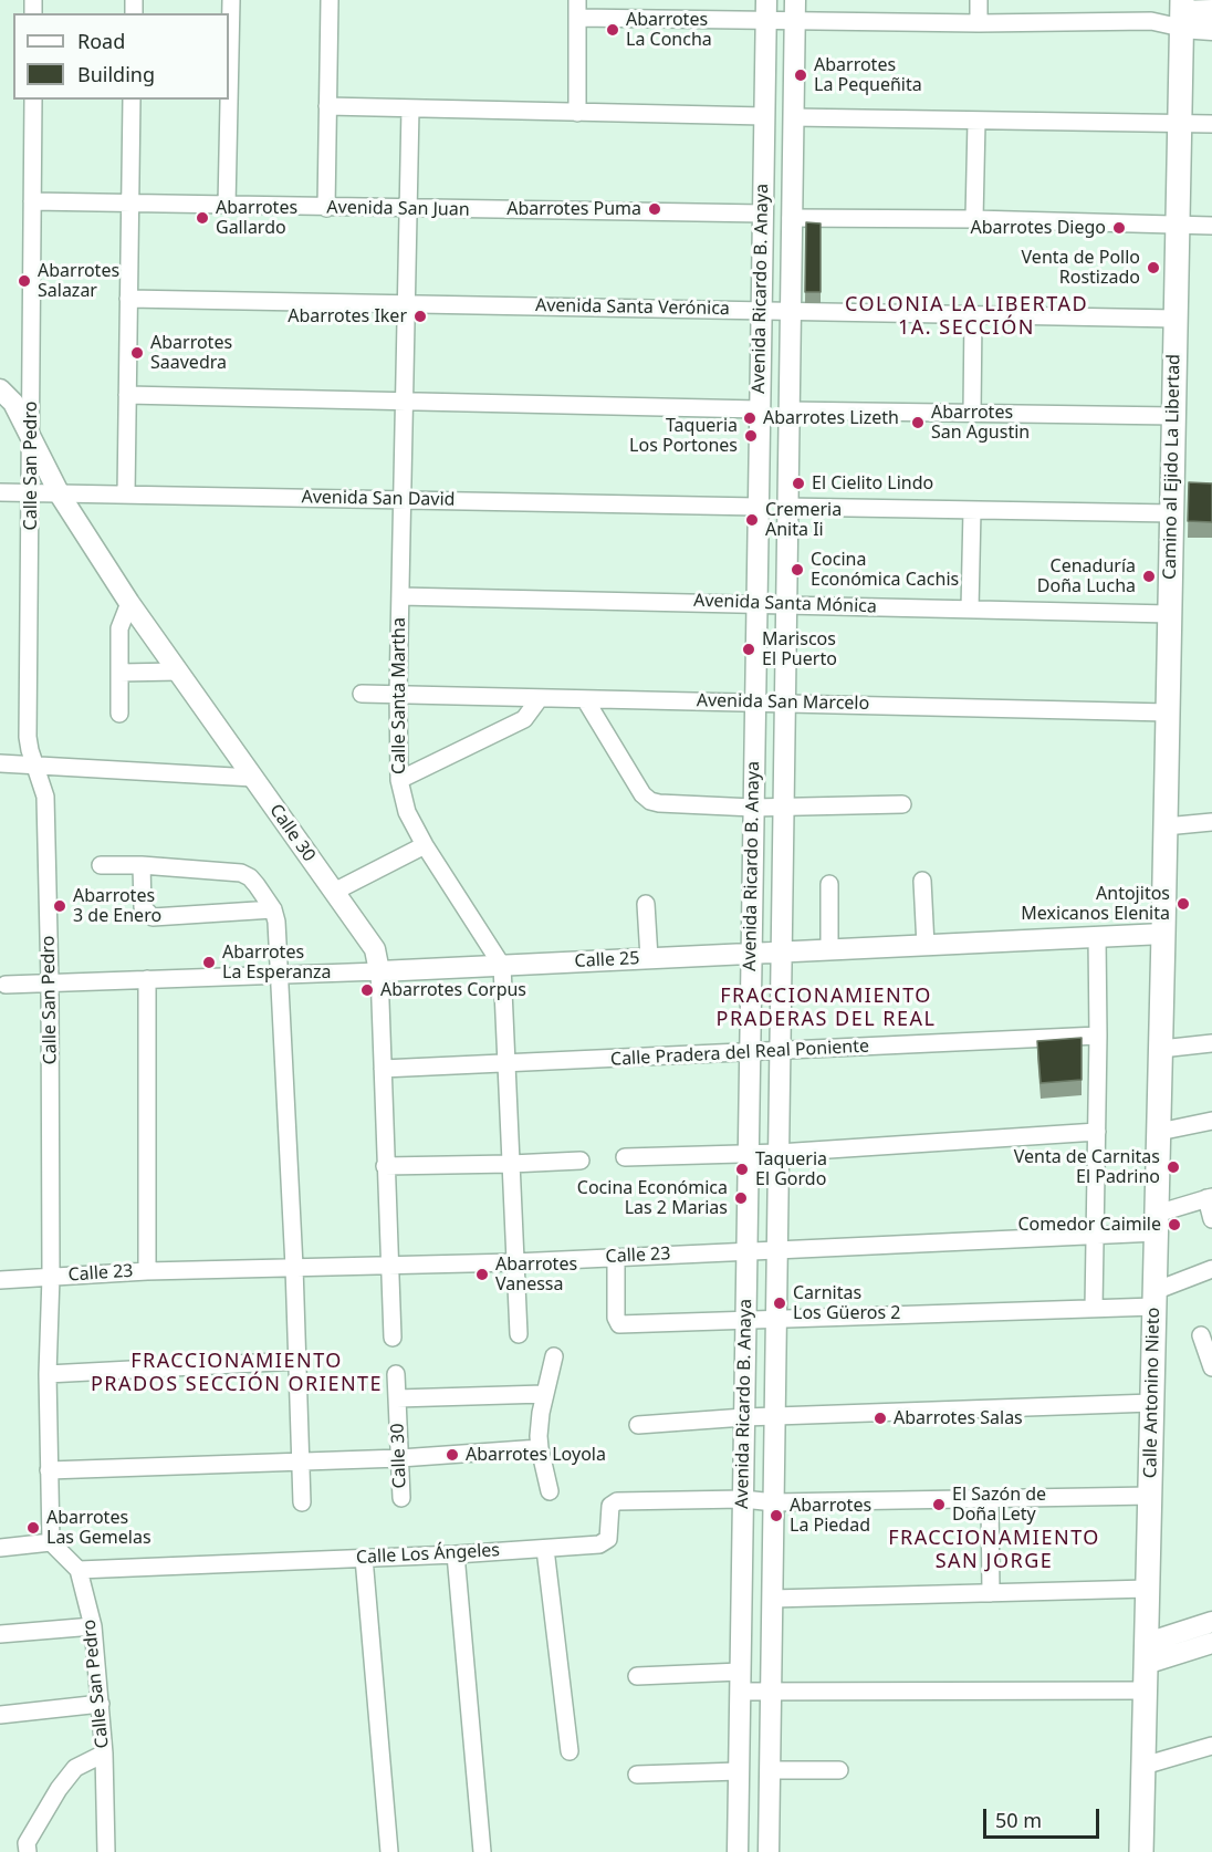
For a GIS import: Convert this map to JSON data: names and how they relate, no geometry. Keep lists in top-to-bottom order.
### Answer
{
  "streets": {
    "main road": ["Camino al Ejido La Libertad", "Calle Antonino Nieto"],
    "street": [
      "Avenida San Juan",
      "Avenida Ricardo B. Anaya",
      "Avenida Santa Verónica",
      "Calle San Pedro",
      "Avenida San David",
      "Avenida Santa Mónica",
      "Calle Santa Martha",
      "Avenida San Marcelo",
      "Calle 30",
      "Calle 25",
      "Calle Pradera del Real Poniente",
      "Calle 23",
      "Calle Los Ángeles"
    ]
  },
  "crossings": [
    ["Avenida San Juan", "Avenida Ricardo B. Anaya"],
    ["Avenida San Juan", "Calle San Pedro"],
    ["Avenida San Juan", "Calle Santa Martha"],
    ["Avenida Ricardo B. Anaya", "Avenida Santa Verónica"],
    ["Avenida Ricardo B. Anaya", "Avenida San David"],
    ["Avenida Ricardo B. Anaya", "Avenida Santa Mónica"],
    ["Avenida Ricardo B. Anaya", "Avenida San Marcelo"],
    ["Avenida Ricardo B. Anaya", "Calle 25"],
    ["Avenida Ricardo B. Anaya", "Calle Pradera del Real Poniente"],
    ["Avenida Ricardo B. Anaya", "Calle 23"],
    ["Avenida Ricardo B. Anaya", "Calle Los Ángeles"],
    ["Avenida Santa Verónica", "Camino al Ejido La Libertad"],
    ["Avenida Santa Verónica", "Calle Santa Martha"],
    ["Calle San Pedro", "Avenida San David"],
    ["Calle San Pedro", "Calle 30"],
    ["Calle San Pedro", "Calle 25"],
    ["Calle San Pedro", "Calle 23"],
    ["Calle San Pedro", "Calle Los Ángeles"],
    ["Camino al Ejido La Libertad", "Avenida Santa Mónica"],
    ["Camino al Ejido La Libertad", "Avenida San Marcelo"],
    ["Camino al Ejido La Libertad", "Calle 25"],
    ["Camino al Ejido La Libertad", "Calle Antonino Nieto"],
    ["Avenida San David", "Calle Santa Martha"],
    ["Avenida San David", "Calle 30"],
    ["Avenida Santa Mónica", "Calle Santa Martha"],
    ["Calle Santa Martha", "Avenida San Marcelo"],
    ["Calle Santa Martha", "Calle 25"],
    ["Calle Santa Martha", "Calle Pradera del Real Poniente"],
    ["Calle Santa Martha", "Calle 23"],
    ["Calle 30", "Calle 25"],
    ["Calle 30", "Calle Pradera del Real Poniente"],
    ["Calle 30", "Calle 23"],
    ["Calle 25", "Calle Antonino Nieto"],
    ["Calle 23", "Calle Antonino Nieto"]
  ],
  "districts": [
    "COLONIA LA LIBERTAD 1A. SECCIÓN",
    "FRACCIONAMIENTO PRADERAS DEL REAL",
    "FRACCIONAMIENTO PRADOS SECCIÓN ORIENTE",
    "FRACCIONAMIENTO SAN JORGE"
  ],
  "places": [
    "Abarrotes La Concha",
    "Abarrotes La Pequeñita",
    "Abarrotes Puma",
    "Abarrotes Gallardo",
    "Abarrotes Diego",
    "Venta de Pollo Rostizado",
    "Abarrotes Salazar",
    "Abarrotes Iker",
    "Abarrotes Saavedra",
    "Abarrotes Lizeth",
    "Abarrotes San Agustin",
    "Taqueria Los Portones",
    "El Cielito Lindo",
    "Cremeria Anita Ii",
    "Cocina Económica Cachis",
    "Cenaduría Doña Lucha",
    "Mariscos El Puerto",
    "Antojitos Mexicanos Elenita",
    "Abarrotes 3 de Enero",
    "Abarrotes La Esperanza",
    "Abarrotes Corpus",
    "Venta de Carnitas El Padrino",
    "Taqueria El Gordo",
    "Cocina Económica Las 2 Marias",
    "Comedor Caimile",
    "Abarrotes Vanessa",
    "Carnitas Los Güeros 2",
    "Abarrotes Salas",
    "Abarrotes Loyola",
    "El Sazón de Doña Lety",
    "Abarrotes La Piedad",
    "Abarrotes Las Gemelas"
  ],
  "legend": ["Road", "Building"],
  "scale_bar": "50 m"
}
